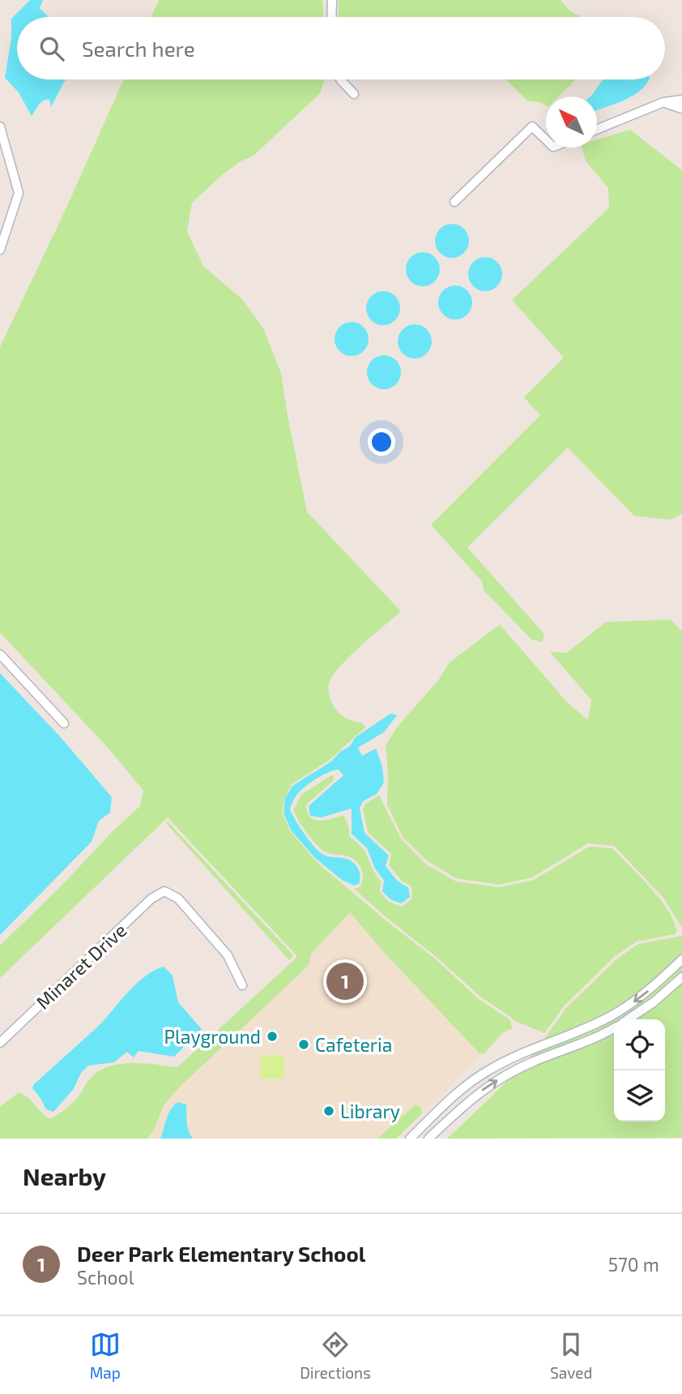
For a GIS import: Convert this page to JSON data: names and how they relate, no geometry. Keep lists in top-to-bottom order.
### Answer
{
  "streets": {
    "street": ["Minaret Drive"]
  },
  "places": ["Playground", "Cafeteria", "Library"],
  "north": "top left",
  "page": {
    "search": "Search here",
    "pins": "1",
    "heading": "Nearby",
    "list": [
      {
        "mark": "1",
        "name": "Deer Park Elementary School",
        "note": "School",
        "value": "570 m"
      }
    ],
    "nav": ["Map", "Directions", "Saved"]
  }
}
